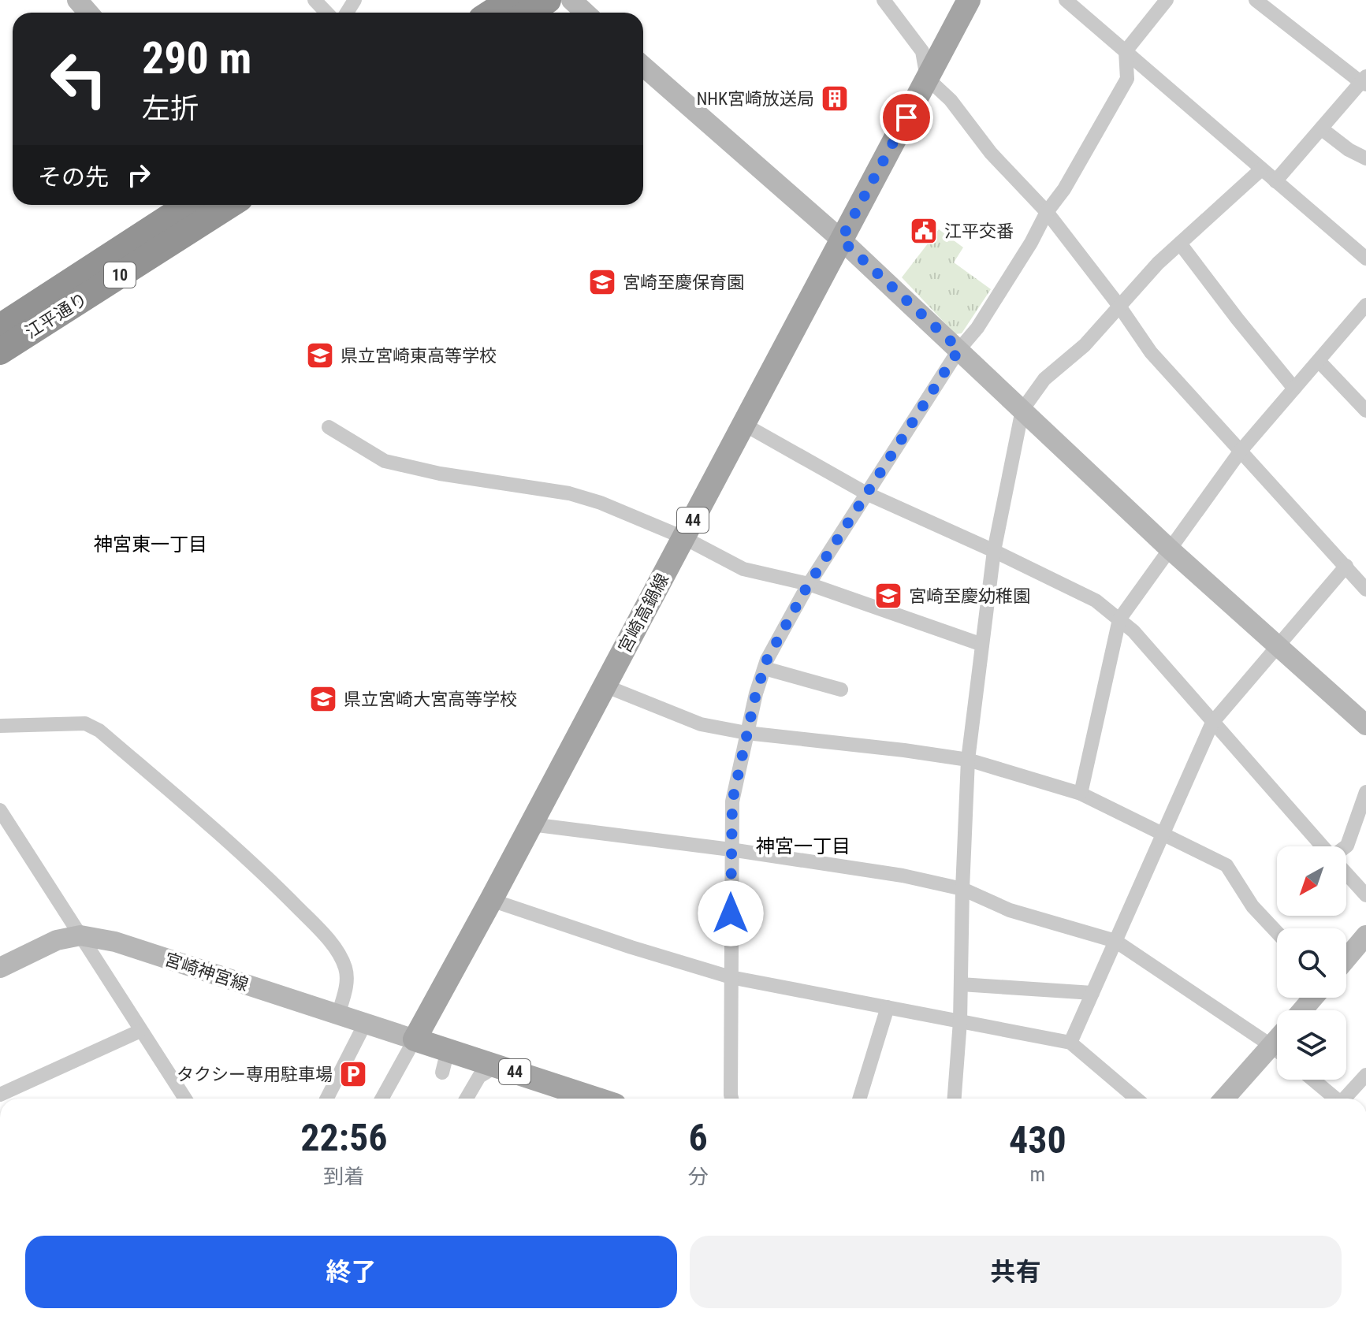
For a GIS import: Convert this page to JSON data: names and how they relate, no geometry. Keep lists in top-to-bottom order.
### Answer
{
  "streets": {
    "highway": ["10", "江平通り"],
    "main road": ["44", "宮崎高鍋線"],
    "street": ["宮崎神宮線"]
  },
  "crossings": [
    ["44", "宮崎高鍋線"],
    ["44", "宮崎神宮線"],
    ["宮崎高鍋線", "宮崎神宮線"]
  ],
  "districts": ["神宮東一丁目", "神宮一丁目"],
  "places": {
    "building": ["NHK宮崎放送局"],
    "public building": ["江平交番"],
    "school or university": [
      "宮崎至慶保育園",
      "県立宮崎東高等学校",
      "宮崎至慶幼稚園",
      "県立宮崎大宮高等学校"
    ],
    "parking": ["タクシー専用駐車場"]
  },
  "north": "bottom left",
  "page": {
    "turn": ["290 m", "左折"],
    "then": "その先",
    "eta": [
      "22:56",
      "到着",
      "6",
      "分",
      "430",
      "m"
    ],
    "buttons": ["終了", "共有"]
  }
}
